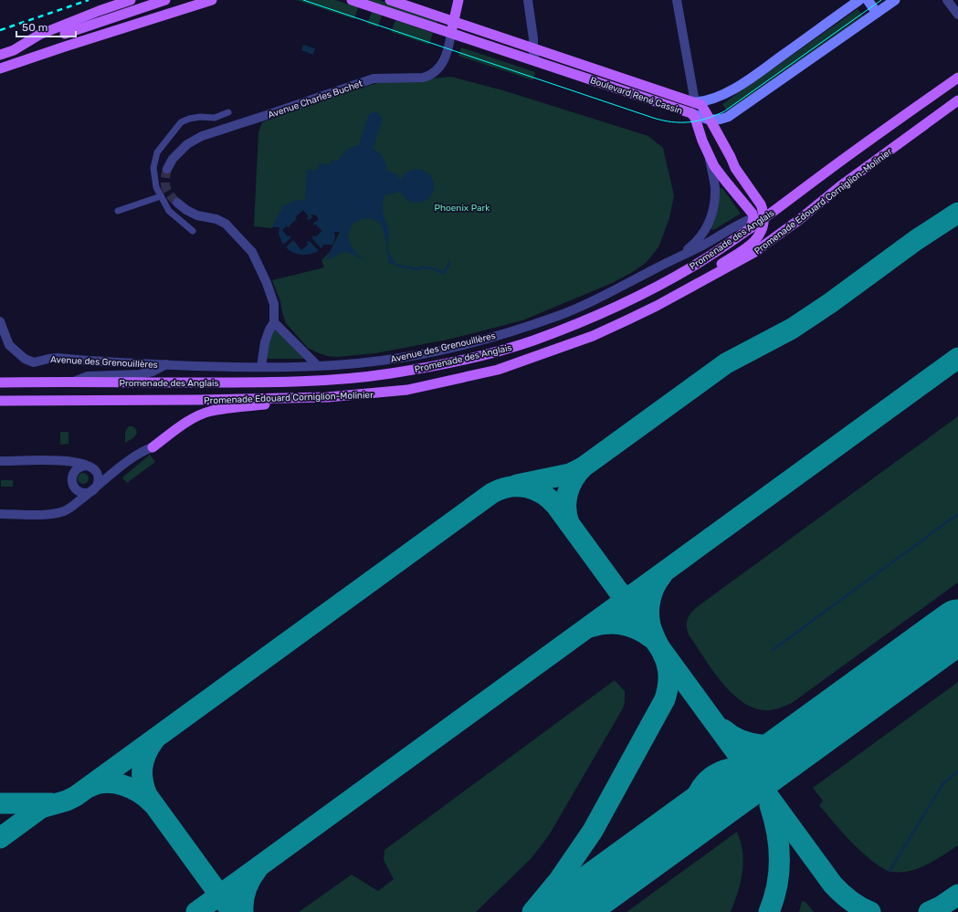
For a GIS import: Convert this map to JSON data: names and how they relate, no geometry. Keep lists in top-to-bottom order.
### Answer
{
  "streets": {
    "main road": [
      "Boulevard René Cassin",
      "Promenade Edouard Corniglion-Molinier",
      "Promenade des Anglais",
      "Avenue des Grenouillères"
    ],
    "street": ["Avenue Charles Buchet"]
  },
  "crossings": [
    ["Boulevard René Cassin", "Avenue Charles Buchet"],
    ["Boulevard René Cassin", "Avenue des Grenouillères"],
    ["Promenade des Anglais", "Avenue des Grenouillères"]
  ],
  "parks": ["Phoenix Park"],
  "scale_bar": "50 m"
}
